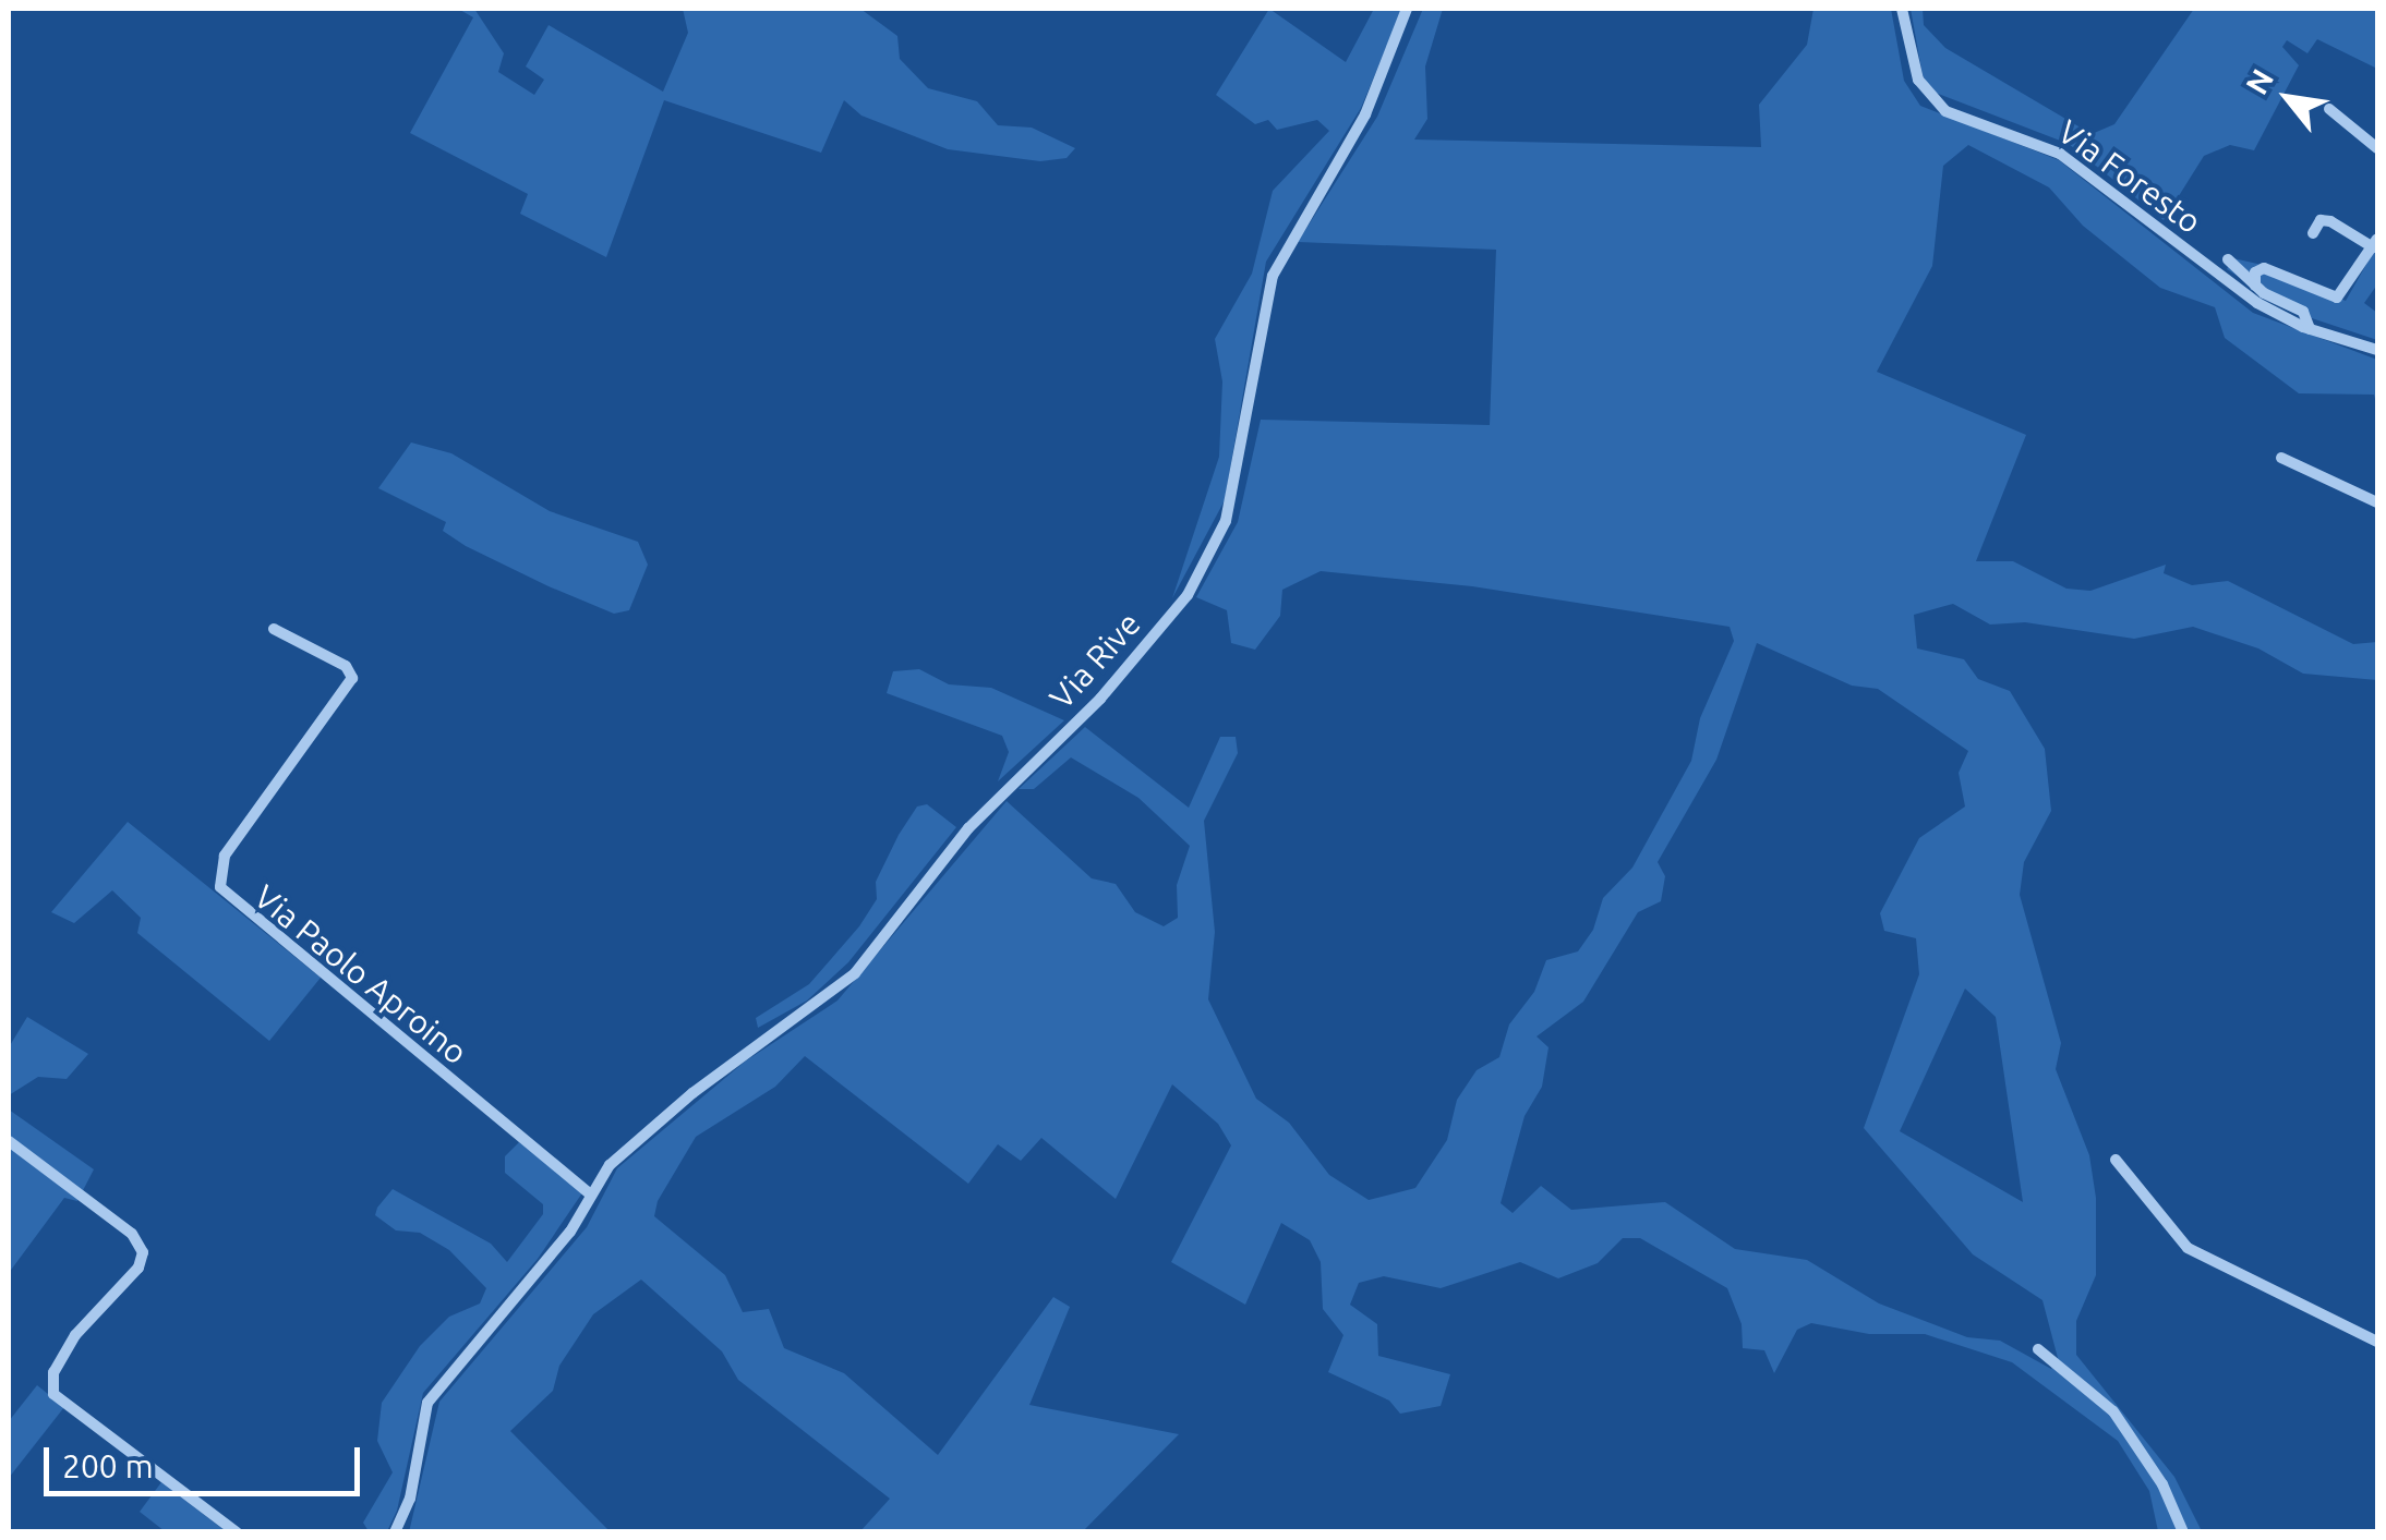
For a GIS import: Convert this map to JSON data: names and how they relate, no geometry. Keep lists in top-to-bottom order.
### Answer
{
  "streets": {
    "street": ["Via Foresto", "Via Rive", "Via Paolo Aproino"]
  },
  "crossings": [
    ["Via Rive", "Via Paolo Aproino"]
  ],
  "scale_bar": "200 m",
  "north": "top left"
}
